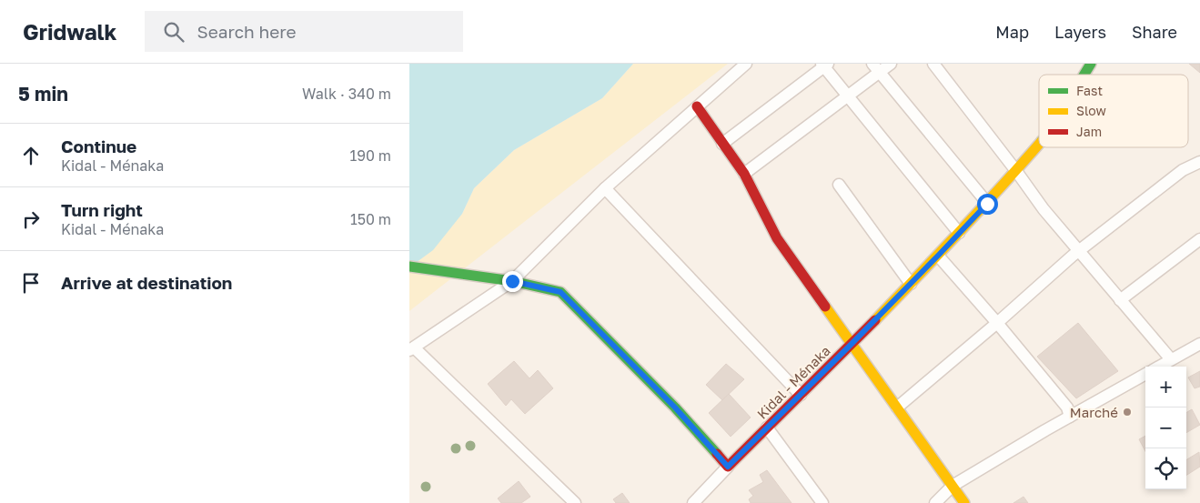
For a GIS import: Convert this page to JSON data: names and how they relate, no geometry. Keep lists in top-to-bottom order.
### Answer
{
  "streets": {
    "main road": ["Kidal - Ménaka"]
  },
  "places": ["Marché"],
  "legend": ["Fast", "Slow", "Jam"],
  "page": {
    "header": "Gridwalk",
    "search": "Search here",
    "nav": ["Map", "Layers", "Share"],
    "heading": ["5 min", "Walk · 340 m"],
    "list": [
      ["Continue", "Kidal - Ménaka", "190 m"],
      ["Turn right", "Kidal - Ménaka", "150 m"],
      "Arrive at destination"
    ],
    "map_buttons": ["+", "−"]
  }
}
